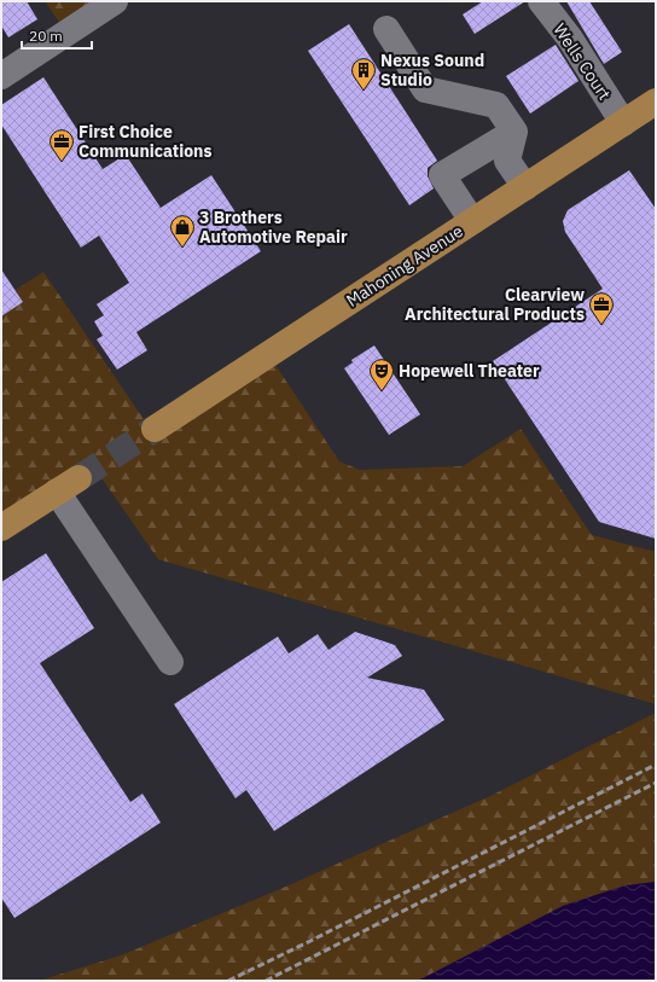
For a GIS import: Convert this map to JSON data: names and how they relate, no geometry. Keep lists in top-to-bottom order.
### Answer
{
  "streets": {
    "main road": ["Mahoning Avenue"],
    "street": ["Wells Court"]
  },
  "crossings": [
    ["Wells Court", "Mahoning Avenue"]
  ],
  "places": {
    "building": ["Nexus Sound Studio"],
    "office": ["First Choice Communications", "Clearview Architectural Products"],
    "shop": ["3 Brothers Automotive Repair"],
    "theatre": ["Hopewell Theater"]
  },
  "scale_bar": "20 m"
}
